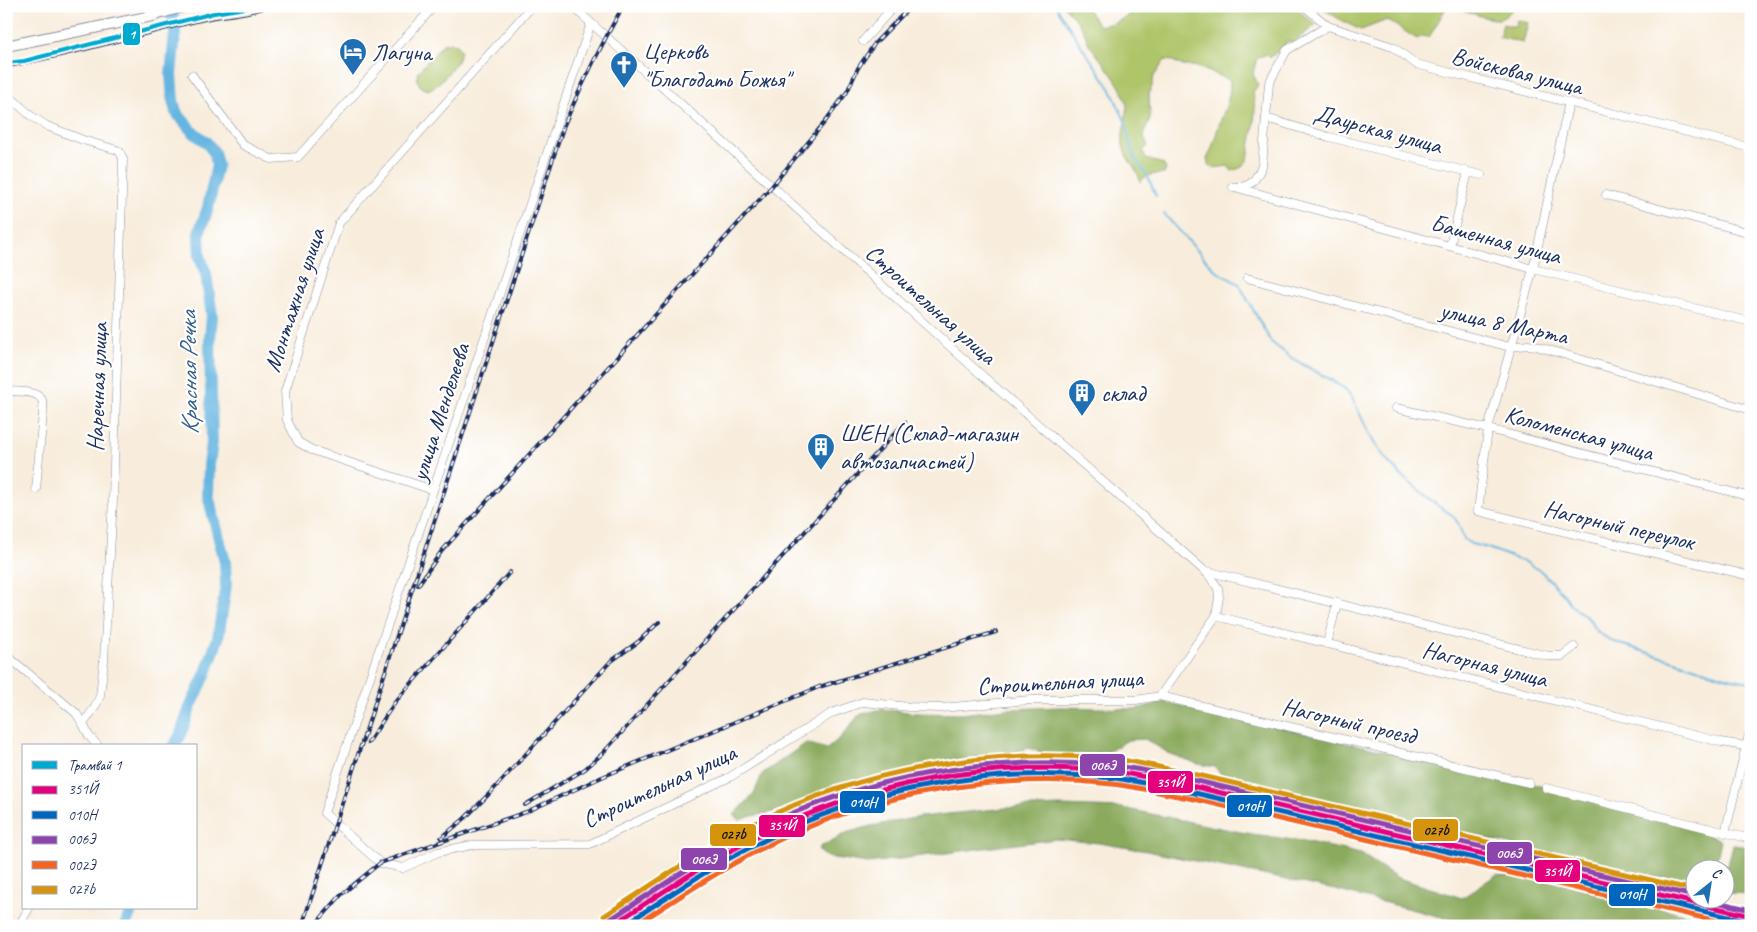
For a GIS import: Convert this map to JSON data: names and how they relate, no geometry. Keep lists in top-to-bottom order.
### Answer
{
  "streets": {
    "street": [
      "Войсковая улица",
      "Даурская улица",
      "Башенная улица",
      "Монтажная улица",
      "Строительная улица",
      "улица 8 Марта",
      "Наречная улица",
      "улица Менделеева",
      "Коломенская улица",
      "Нагорный переулок",
      "Нагорная улица",
      "Нагорный проезд"
    ]
  },
  "crossings": [
    ["Даурская улица", "Башенная улица"],
    ["Монтажная улица", "улица Менделеева"],
    ["Строительная улица", "улица Менделеева"],
    ["Строительная улица", "Нагорная улица"],
    ["Строительная улица", "Нагорный проезд"],
    ["Коломенская улица", "Нагорный переулок"]
  ],
  "water": ["Красная Речка"],
  "places": {
    "hotel": ["Лагуна"],
    "church": ["Церковь \"Благодать Божья\""],
    "building": ["склад", "ШЕН (Склад-магазин автозапчастей)"]
  },
  "lines": [
    "tram line 1",
    "transit line 027Ь",
    "transit line 006Э",
    "transit line 351Й",
    "transit line 010Н",
    "transit line 002Э"
  ],
  "legend": [
    "Трамвай 1",
    "351Й",
    "010Н",
    "006Э",
    "002Э",
    "027Ь"
  ],
  "north": "top right"
}
